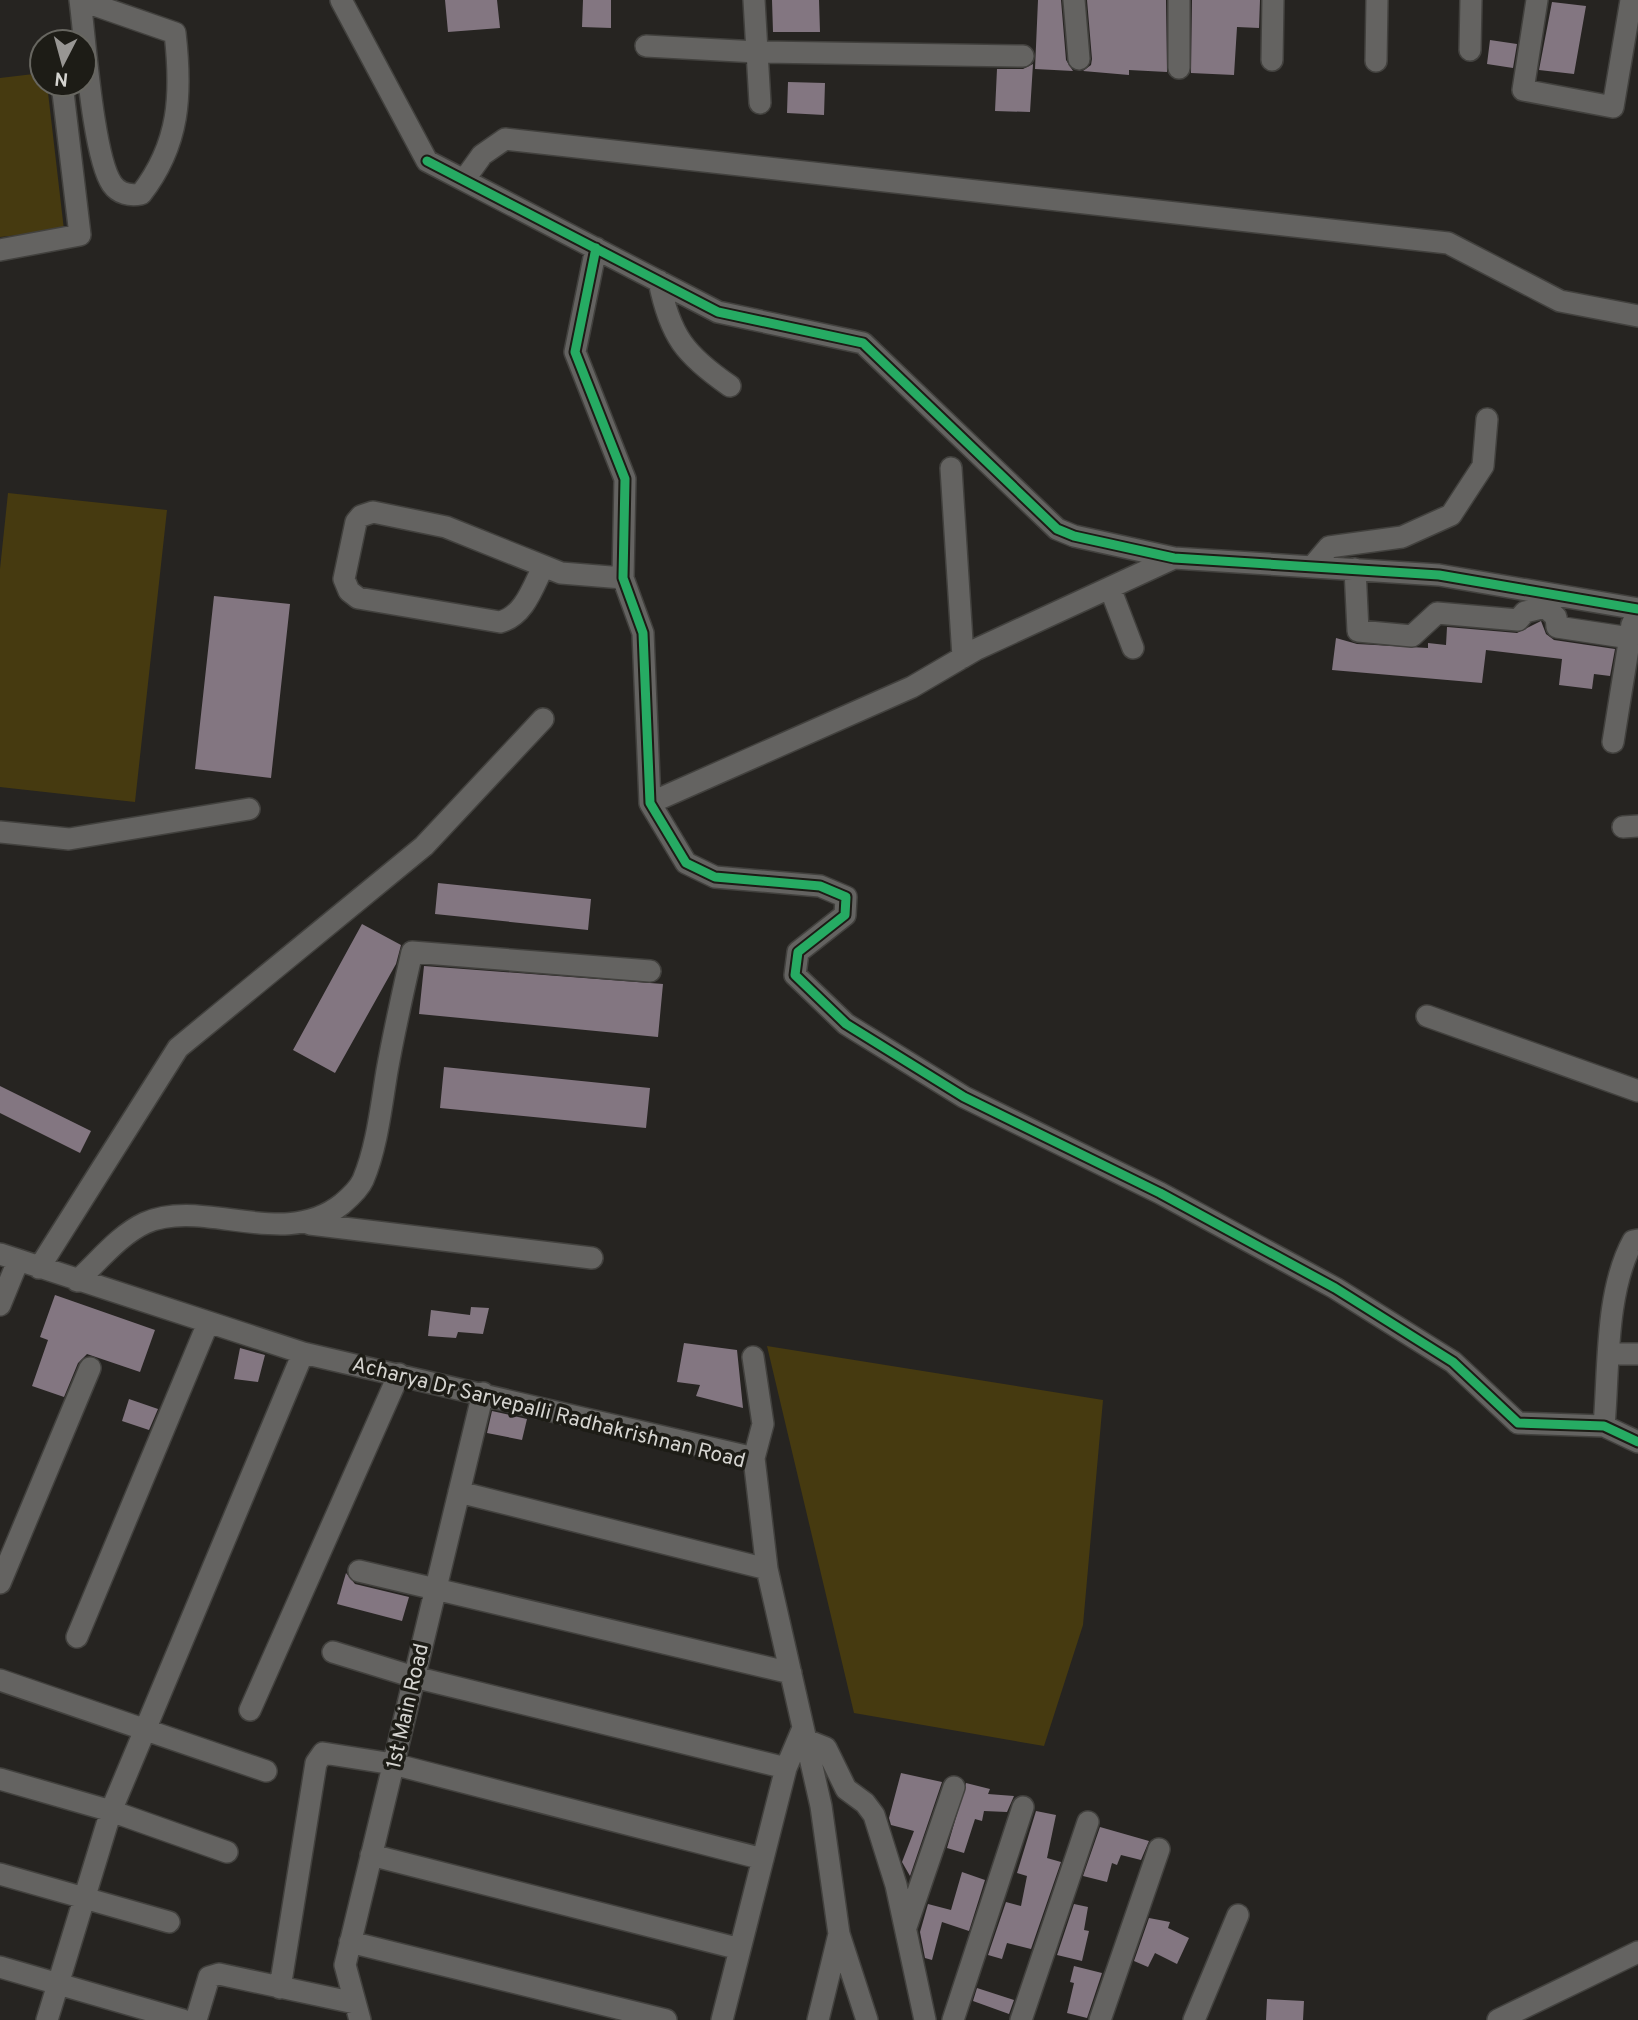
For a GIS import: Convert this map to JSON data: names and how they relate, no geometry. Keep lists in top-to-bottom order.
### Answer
{
  "streets": {
    "street": ["Acharya Dr Sarvepalli Radhakrishnan Road", "1st Main Road"]
  },
  "crossings": [
    ["Acharya Dr Sarvepalli Radhakrishnan Road", "1st Main Road"]
  ],
  "north": "bottom"
}
